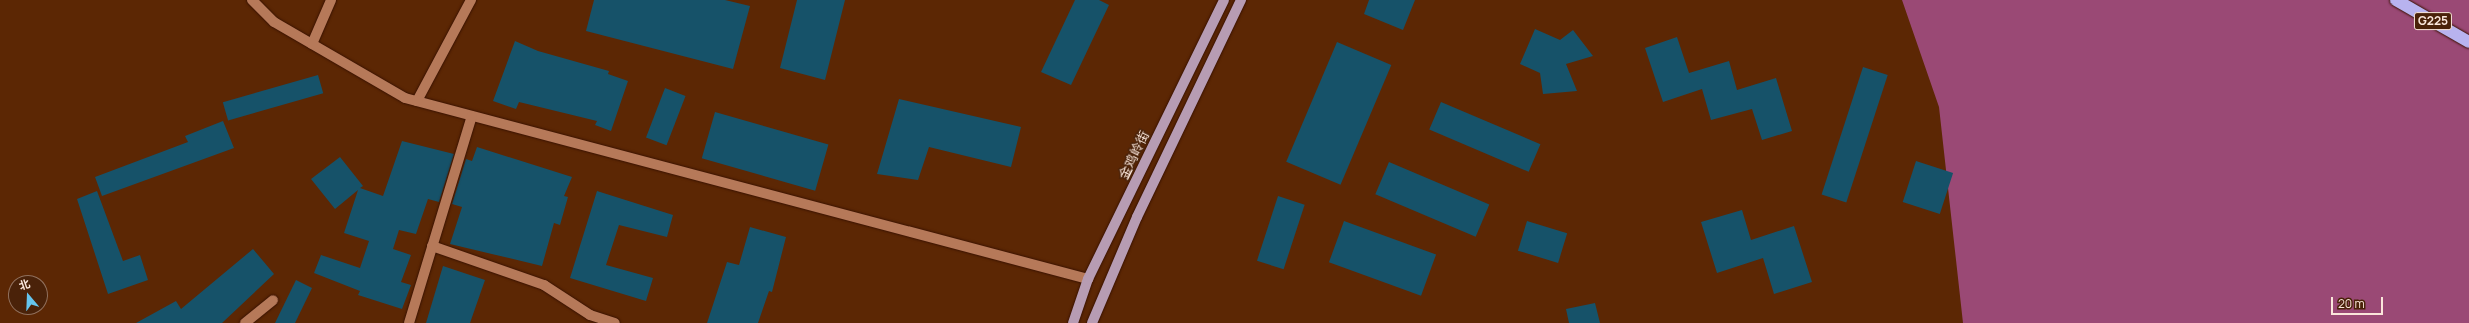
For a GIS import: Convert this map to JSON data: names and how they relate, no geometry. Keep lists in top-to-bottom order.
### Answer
{
  "streets": {
    "highway": ["G225"],
    "main road": ["金鸡岭街"]
  },
  "scale_bar": "20 m",
  "north": "top"
}
